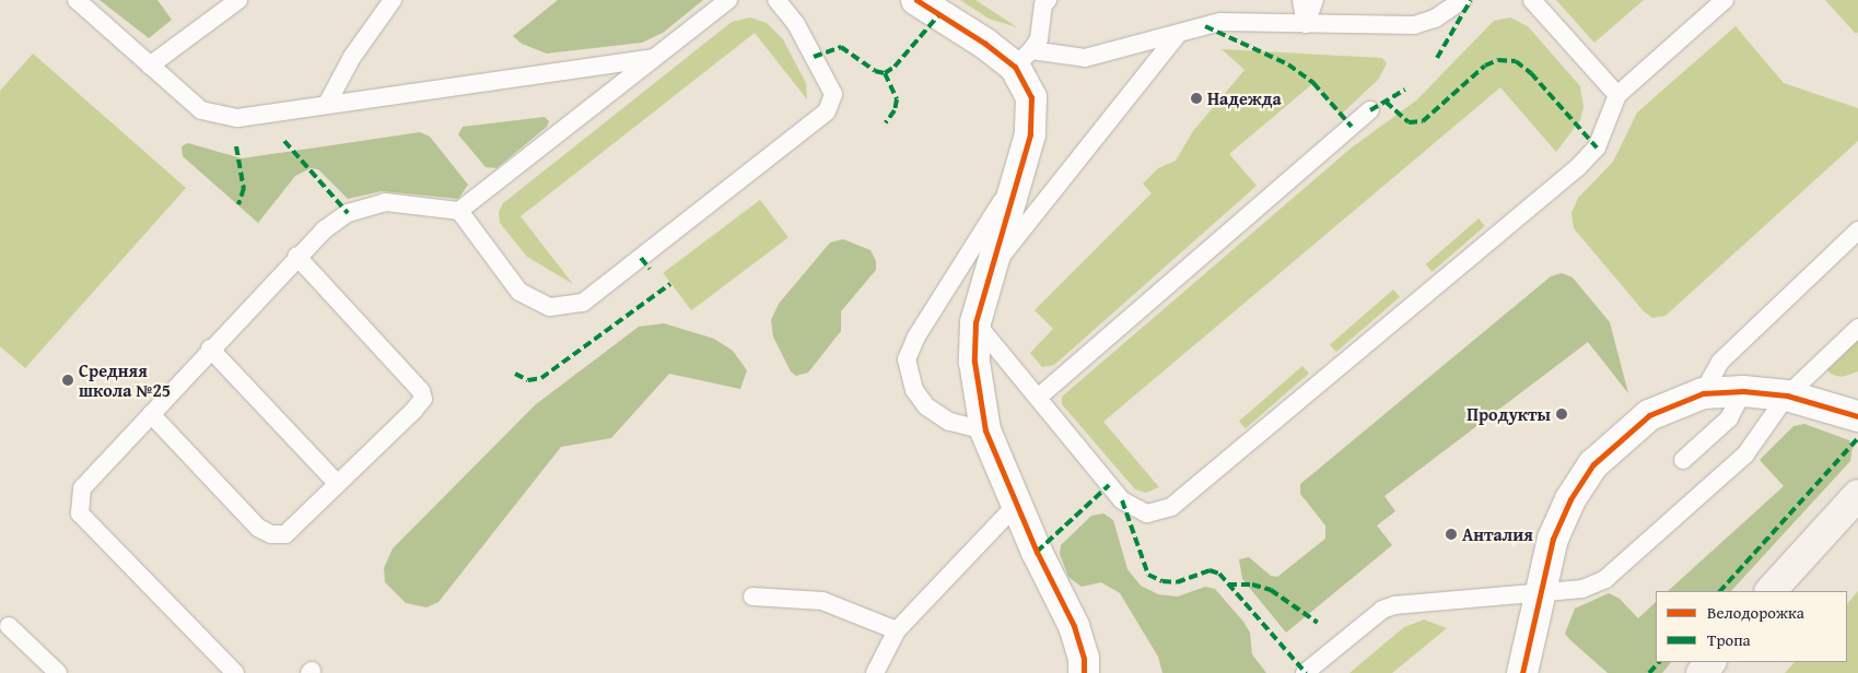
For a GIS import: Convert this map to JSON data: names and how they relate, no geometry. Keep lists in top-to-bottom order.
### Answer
{
  "places": [
    "Надежда",
    "Средняя школа №25",
    "Продукты",
    "Анталия"
  ],
  "legend": ["Велодорожка", "Тропа"]
}
